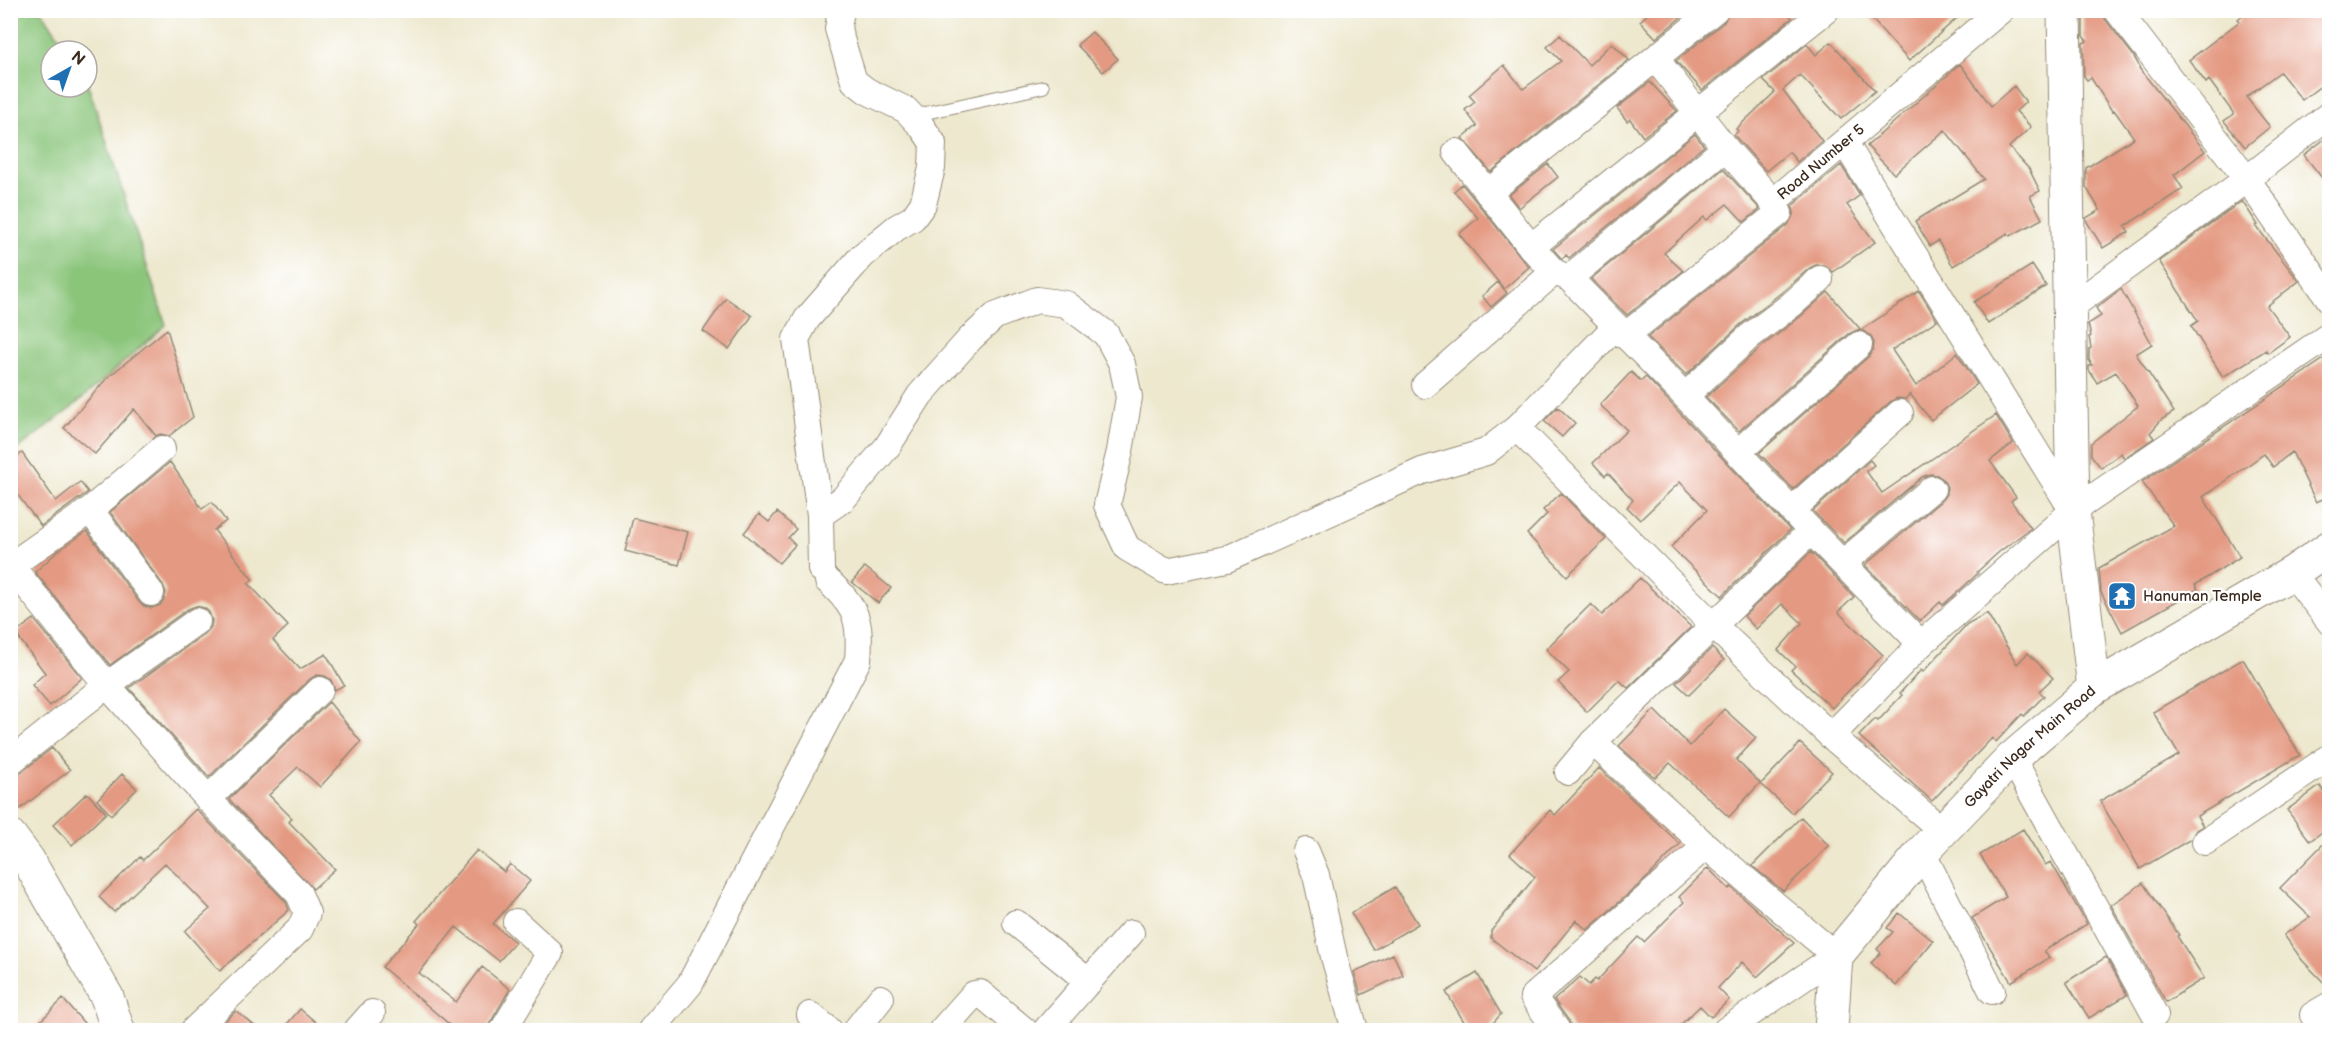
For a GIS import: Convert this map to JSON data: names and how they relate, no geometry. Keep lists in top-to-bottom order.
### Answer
{
  "streets": {
    "street": ["Road Number 5", "Gayatri Nagar Main Road"]
  },
  "places": {
    "temple": ["Hanuman Temple"]
  },
  "north": "top right"
}
